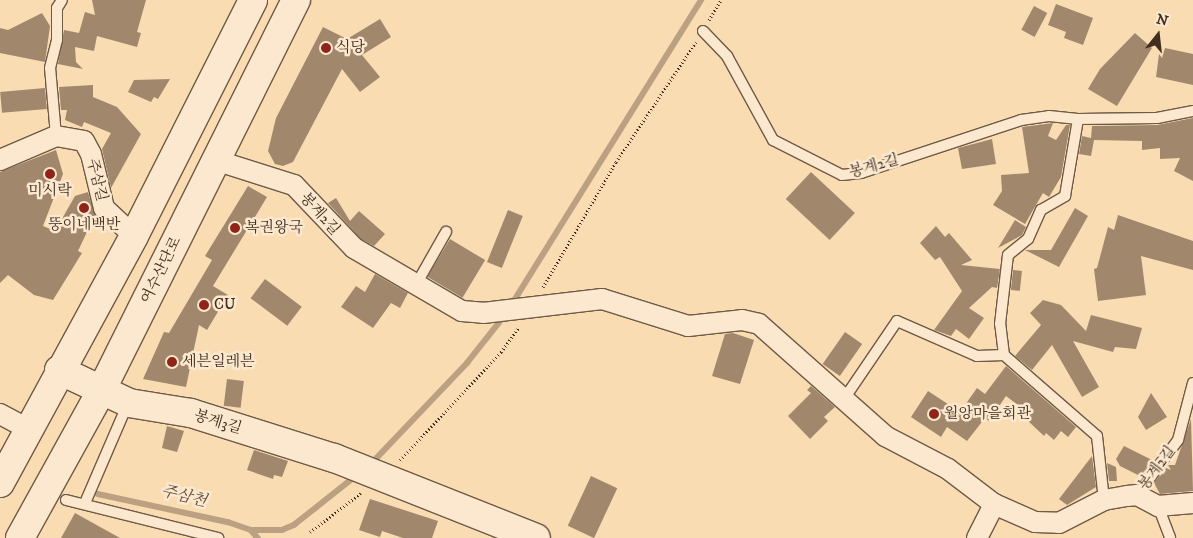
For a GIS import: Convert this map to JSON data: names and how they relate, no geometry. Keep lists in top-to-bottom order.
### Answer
{
  "streets": {
    "street": [
      "봉계2길",
      "주삼길",
      "여수산단로",
      "봉계3길"
    ]
  },
  "crossings": [
    ["봉계2길", "여수산단로"],
    ["여수산단로", "봉계3길"]
  ],
  "water": ["주삼천"],
  "places": [
    "식당",
    "미시락",
    "뚱이네백반",
    "복권왕국",
    "CU",
    "세븐일레븐",
    "월앙마을회관"
  ],
  "north": "top"
}
